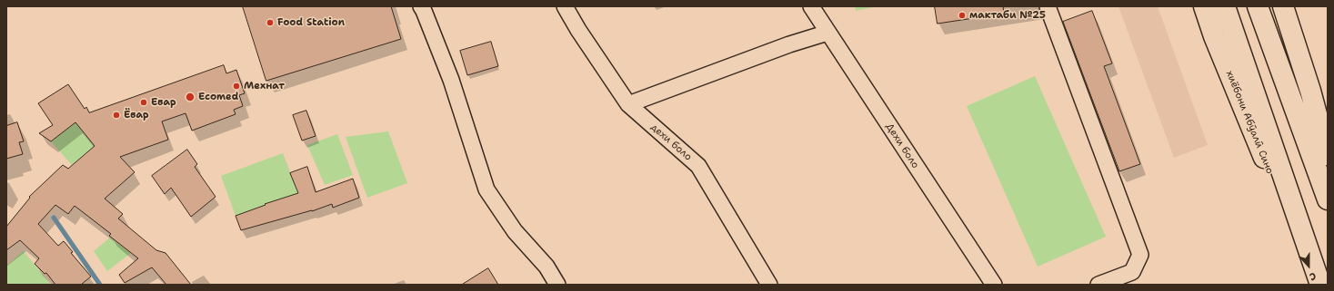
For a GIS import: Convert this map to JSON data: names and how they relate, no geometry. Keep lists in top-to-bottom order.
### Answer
{
  "streets": {
    "main road": ["хиёбони Абӯалӣ Сино"],
    "street": ["дехи боло", "Дехи боло"]
  },
  "places": [
    "мактаби №25",
    "Food Station",
    "Мехнат",
    "Ecomed",
    "Евар",
    "Ёвар"
  ],
  "north": "bottom"
}
